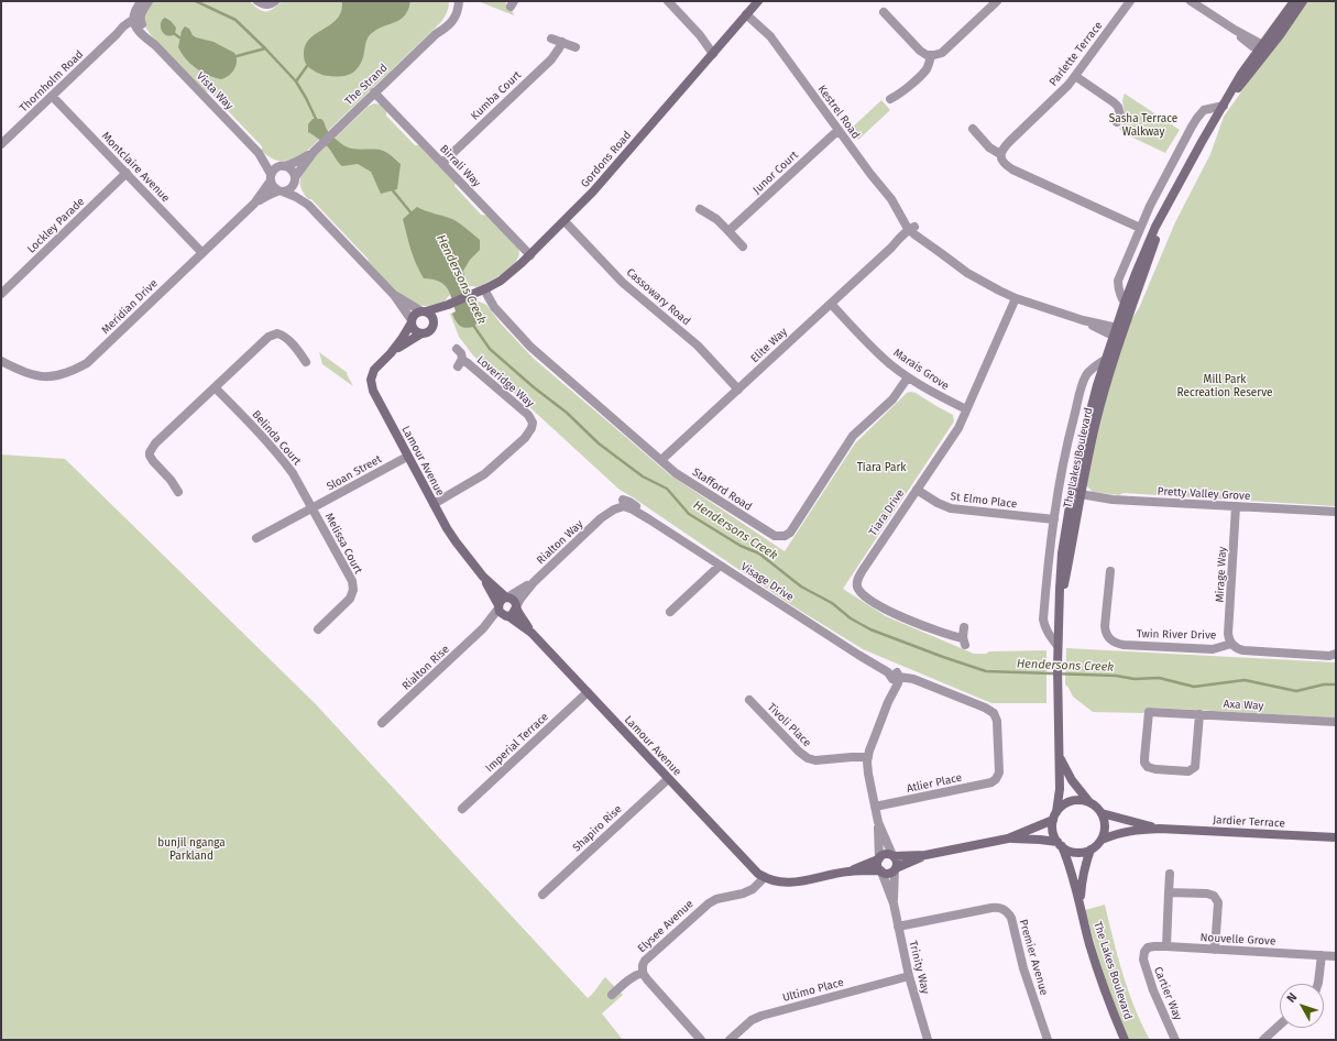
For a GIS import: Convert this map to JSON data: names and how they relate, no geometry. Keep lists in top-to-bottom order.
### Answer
{
  "streets": {
    "street": [
      "Parlette Terrace",
      "Thornholm Road",
      "The Strand",
      "Vista Way",
      "Kumba Court",
      "Kestrel Road",
      "Gordons Road",
      "Birrali Way",
      "Montclaire Avenue",
      "Junor Court",
      "Lockley Parade",
      "Cassowary Road",
      "Meridian Drive",
      "Elite Way",
      "Marais Grove",
      "Loveridge Way",
      "Belinda Court",
      "The Lakes Boulevard",
      "Lamour Avenue",
      "Sloan Street",
      "Stafford Road",
      "Pretty Valley Grove",
      "St Elmo Place",
      "Tiara Drive",
      "Rialton Way",
      "Melissa Court",
      "Mirage Way",
      "Visage Drive",
      "Twin River Drive",
      "Rialton Rise",
      "Axa Way",
      "Tivoli Place",
      "Imperial Terrace",
      "Atlier Place",
      "Jardier Terrace",
      "Shapiro Rise",
      "Elysee Avenue",
      "Nouvelle Grove",
      "Premier Avenue",
      "Trinity Way",
      "Ultimo Place",
      "Cartier Way"
    ]
  },
  "crossings": [
    ["Thornholm Road", "Vista Way"],
    ["Thornholm Road", "Montclaire Avenue"],
    ["The Strand", "Vista Way"],
    ["The Strand", "Birrali Way"],
    ["The Strand", "Meridian Drive"],
    ["Vista Way", "Meridian Drive"],
    ["Kumba Court", "Birrali Way"],
    ["Kestrel Road", "Gordons Road"],
    ["Kestrel Road", "Junor Court"],
    ["Kestrel Road", "Elite Way"],
    ["Kestrel Road", "The Lakes Boulevard"],
    ["Kestrel Road", "Tiara Drive"],
    ["Gordons Road", "Birrali Way"],
    ["Gordons Road", "Cassowary Road"],
    ["Gordons Road", "Lamour Avenue"],
    ["Gordons Road", "Stafford Road"],
    ["Montclaire Avenue", "Lockley Parade"],
    ["Montclaire Avenue", "Meridian Drive"],
    ["Cassowary Road", "Elite Way"],
    ["Elite Way", "Marais Grove"],
    ["Elite Way", "Stafford Road"],
    ["Marais Grove", "Stafford Road"],
    ["Marais Grove", "Tiara Drive"],
    ["Loveridge Way", "Lamour Avenue"],
    ["Belinda Court", "Sloan Street"],
    ["Belinda Court", "Melissa Court"],
    ["The Lakes Boulevard", "Pretty Valley Grove"],
    ["The Lakes Boulevard", "St Elmo Place"],
    ["The Lakes Boulevard", "Jardier Terrace"],
    ["Lamour Avenue", "Sloan Street"],
    ["Lamour Avenue", "Rialton Way"],
    ["Lamour Avenue", "Rialton Rise"],
    ["Lamour Avenue", "Imperial Terrace"],
    ["Lamour Avenue", "Shapiro Rise"],
    ["Lamour Avenue", "Elysee Avenue"],
    ["Sloan Street", "Melissa Court"],
    ["Pretty Valley Grove", "Mirage Way"],
    ["St Elmo Place", "Tiara Drive"],
    ["Rialton Way", "Visage Drive"],
    ["Rialton Way", "Rialton Rise"],
    ["Mirage Way", "Twin River Drive"],
    ["Visage Drive", "Atlier Place"],
    ["Nouvelle Grove", "Cartier Way"],
    ["Premier Avenue", "Trinity Way"],
    ["Trinity Way", "Ultimo Place"]
  ],
  "water": ["Hendersons Creek"],
  "parks": [
    "Sasha Terrace Walkway",
    "Mill Park Recreation Reserve",
    "Tiara Park",
    "bunjil nganga Parkland"
  ],
  "north": "top left"
}
